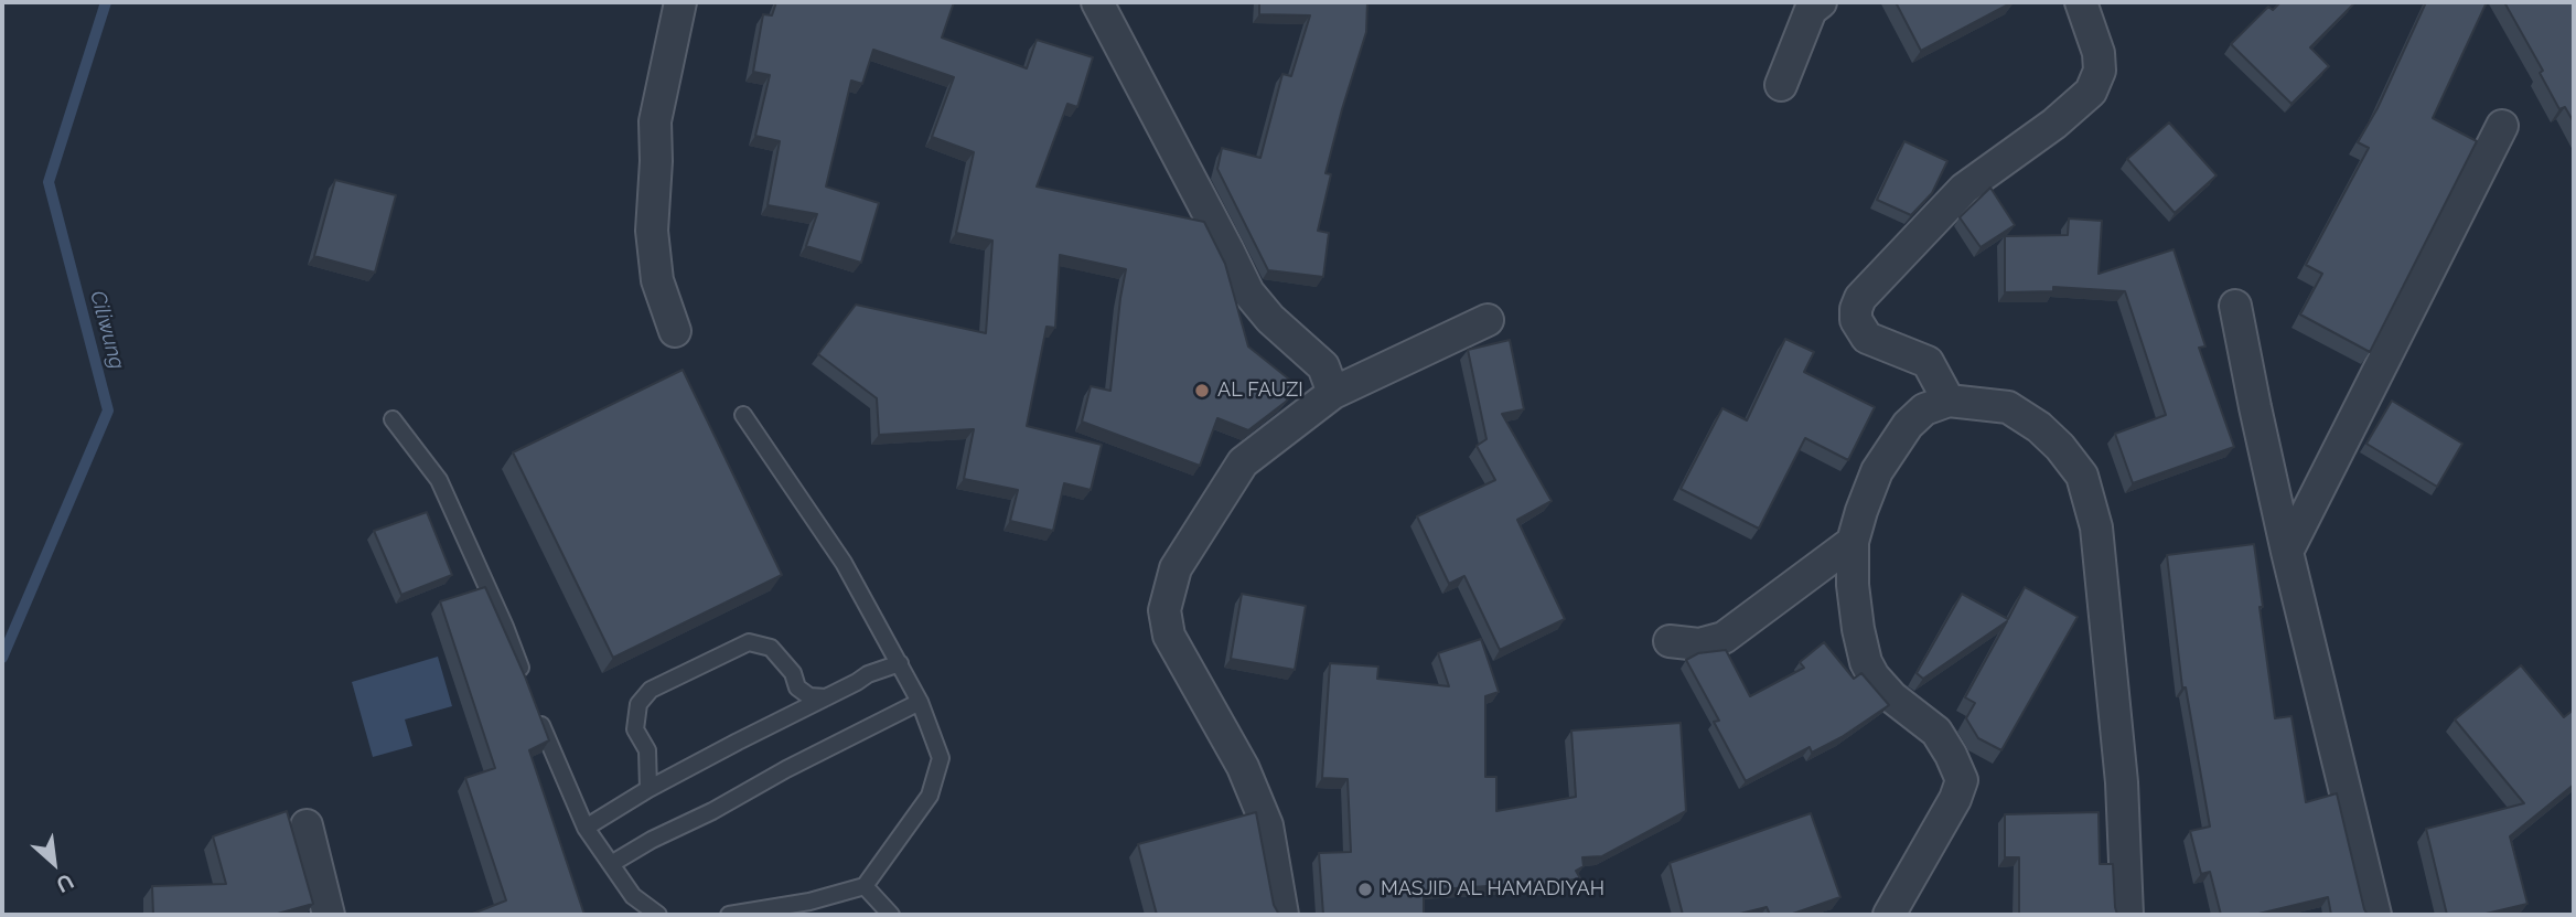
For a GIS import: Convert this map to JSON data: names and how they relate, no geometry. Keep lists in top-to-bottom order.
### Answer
{
  "water": ["Ciliwung"],
  "places": ["AL FAUZI", "MASJID AL HAMADIYAH"],
  "north": "bottom right"
}
